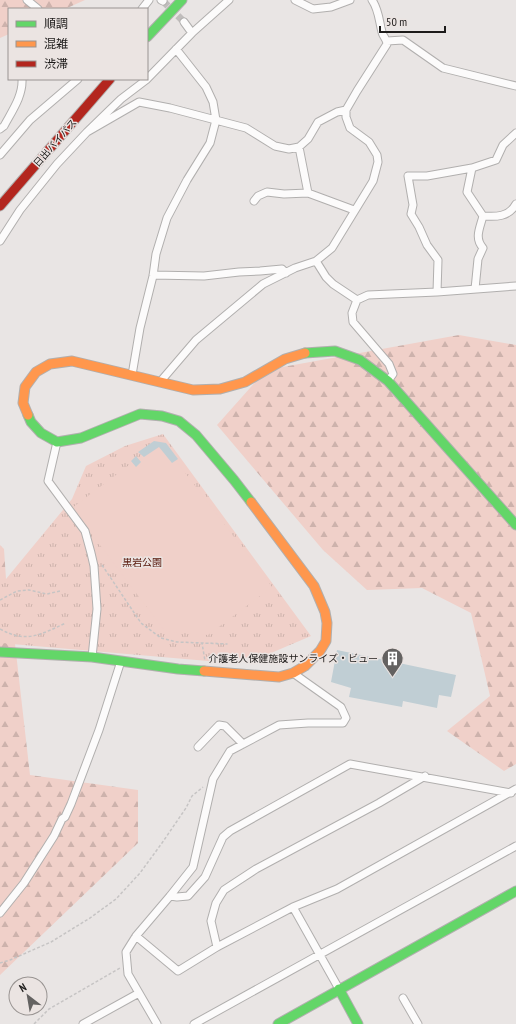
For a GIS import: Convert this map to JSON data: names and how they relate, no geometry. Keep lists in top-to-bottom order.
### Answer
{
  "streets": {
    "main road": ["日出バイパス"]
  },
  "parks": ["黒岩公園"],
  "places": {
    "building": ["介護老人保健施設サンライズ・ビュー"]
  },
  "legend": ["順調", "混雑", "渋滞"],
  "scale_bar": "50 m",
  "north": "top left"
}
